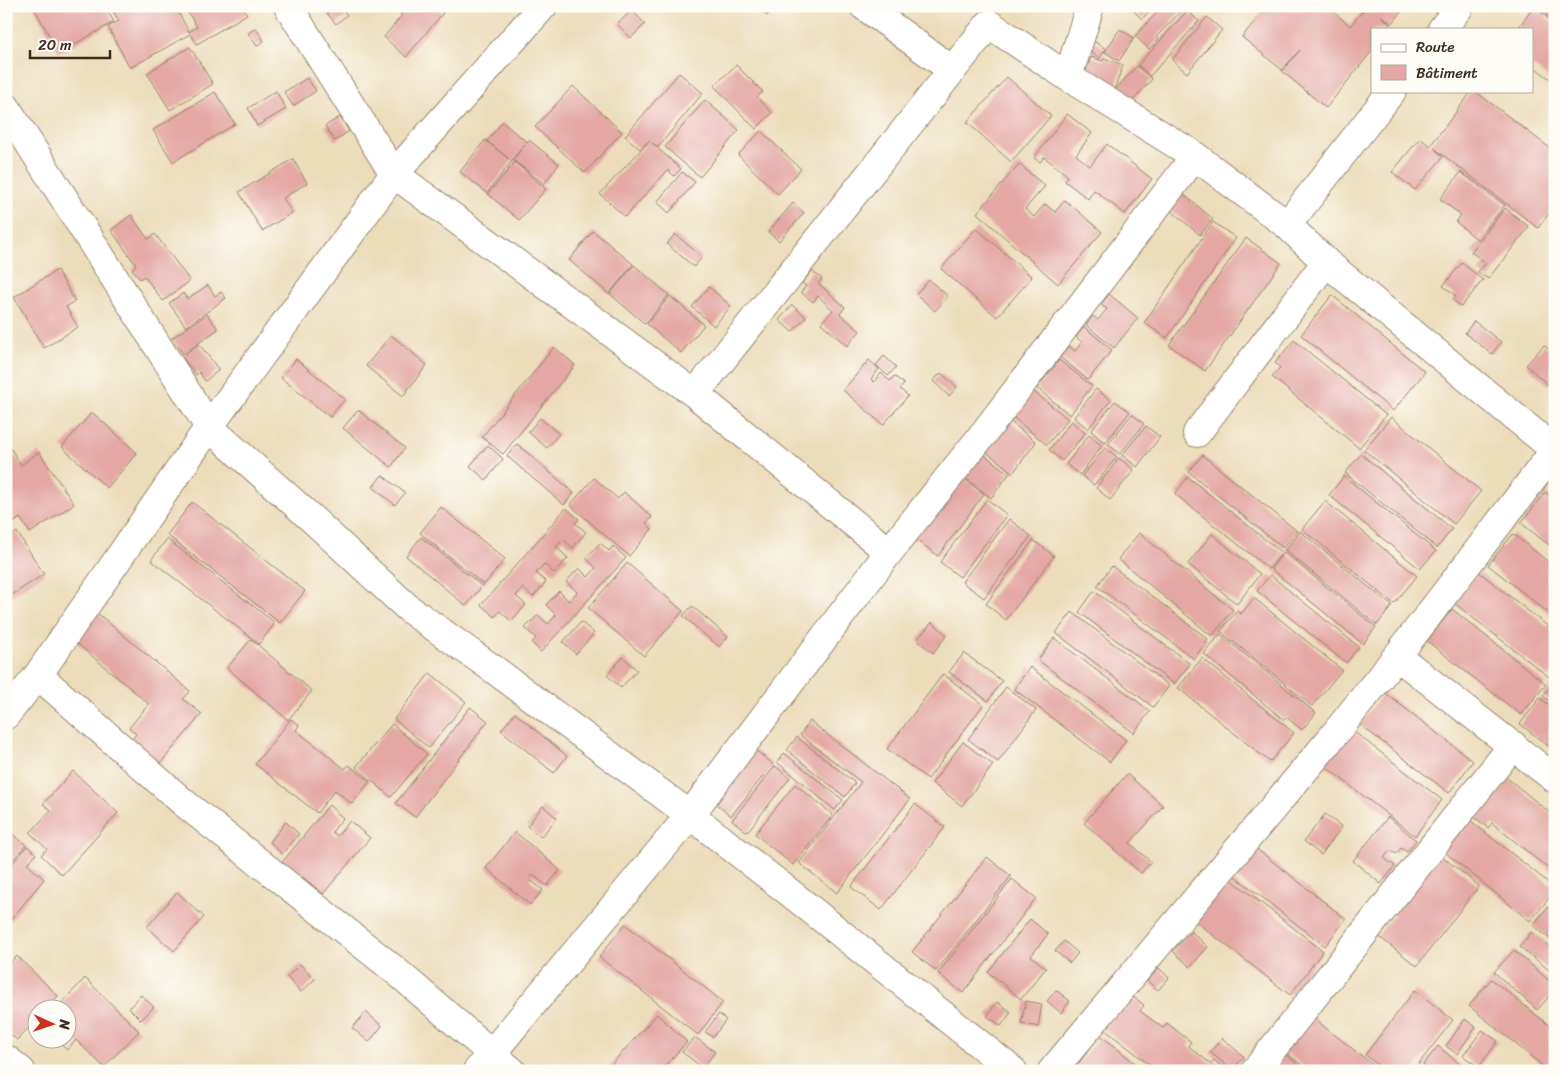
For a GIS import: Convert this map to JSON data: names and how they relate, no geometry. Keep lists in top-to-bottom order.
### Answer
{
  "legend": ["Route", "Bâtiment"],
  "scale_bar": "20 m",
  "north": "right"
}
